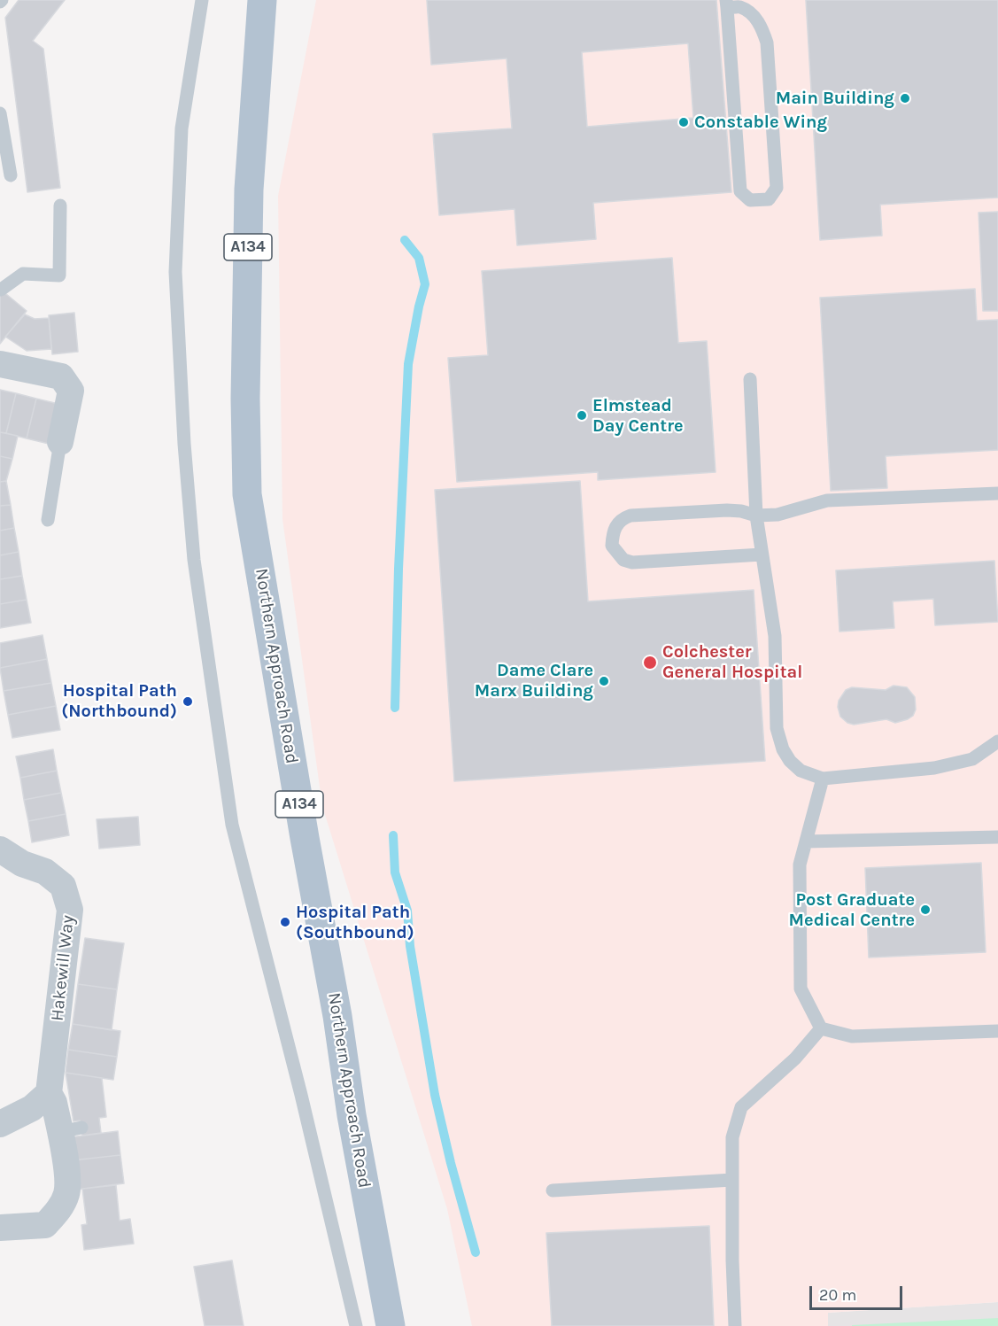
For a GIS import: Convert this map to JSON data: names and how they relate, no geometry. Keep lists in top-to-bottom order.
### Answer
{
  "streets": {
    "main road": ["A134", "Northern Approach Road"],
    "street": ["Hakewill Way"]
  },
  "places": [
    "Main Building",
    "Constable Wing",
    "Elmstead Day Centre",
    "Colchester General Hospital",
    "Dame Clare Marx Building",
    "Hospital Path (Northbound)",
    "Post Graduate Medical Centre",
    "Hospital Path (Southbound)"
  ],
  "scale_bar": "20 m"
}
